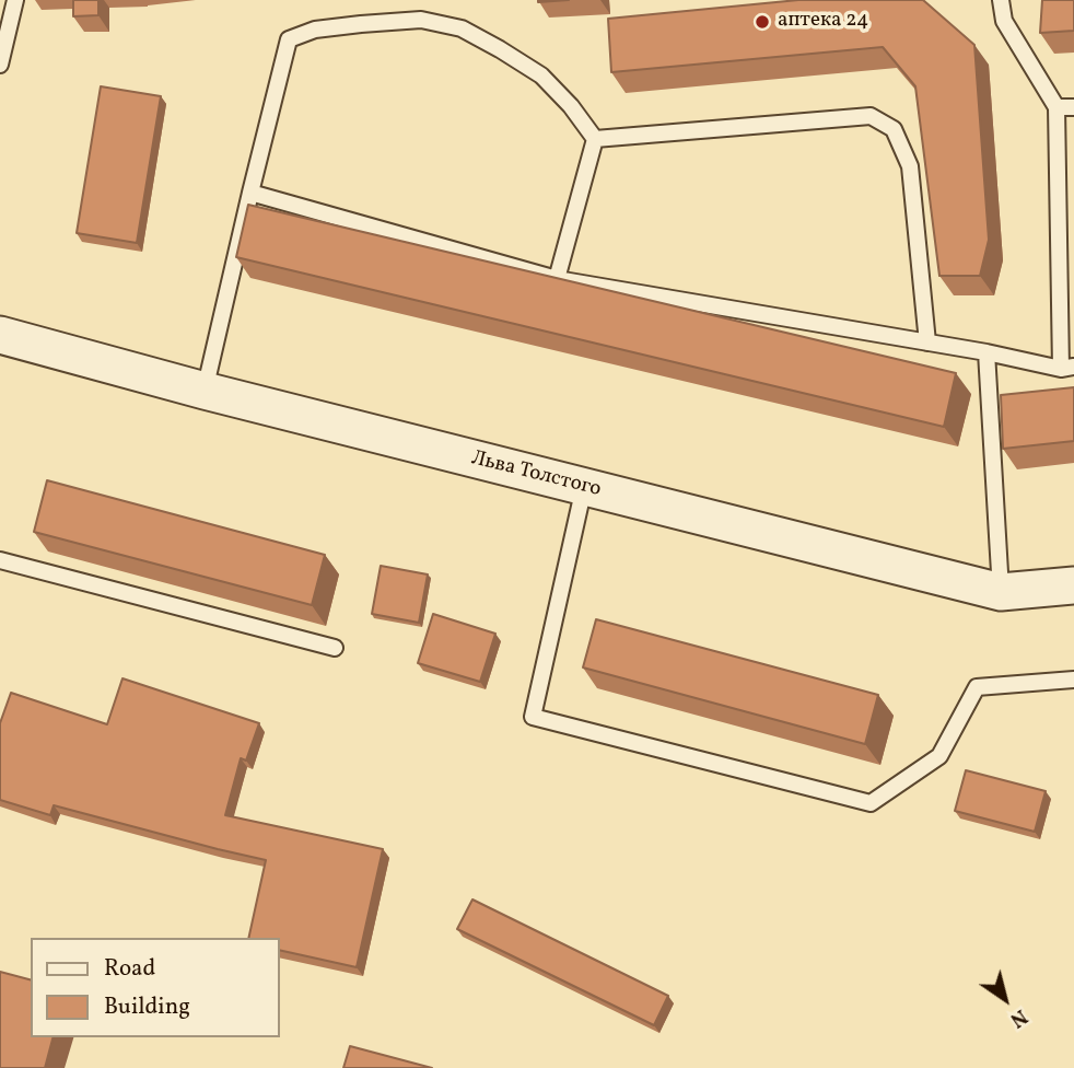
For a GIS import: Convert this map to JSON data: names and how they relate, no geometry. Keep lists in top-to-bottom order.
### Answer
{
  "streets": {
    "street": ["Льва Толстого"]
  },
  "places": ["аптека 24"],
  "legend": ["Road", "Building"],
  "north": "bottom right"
}
